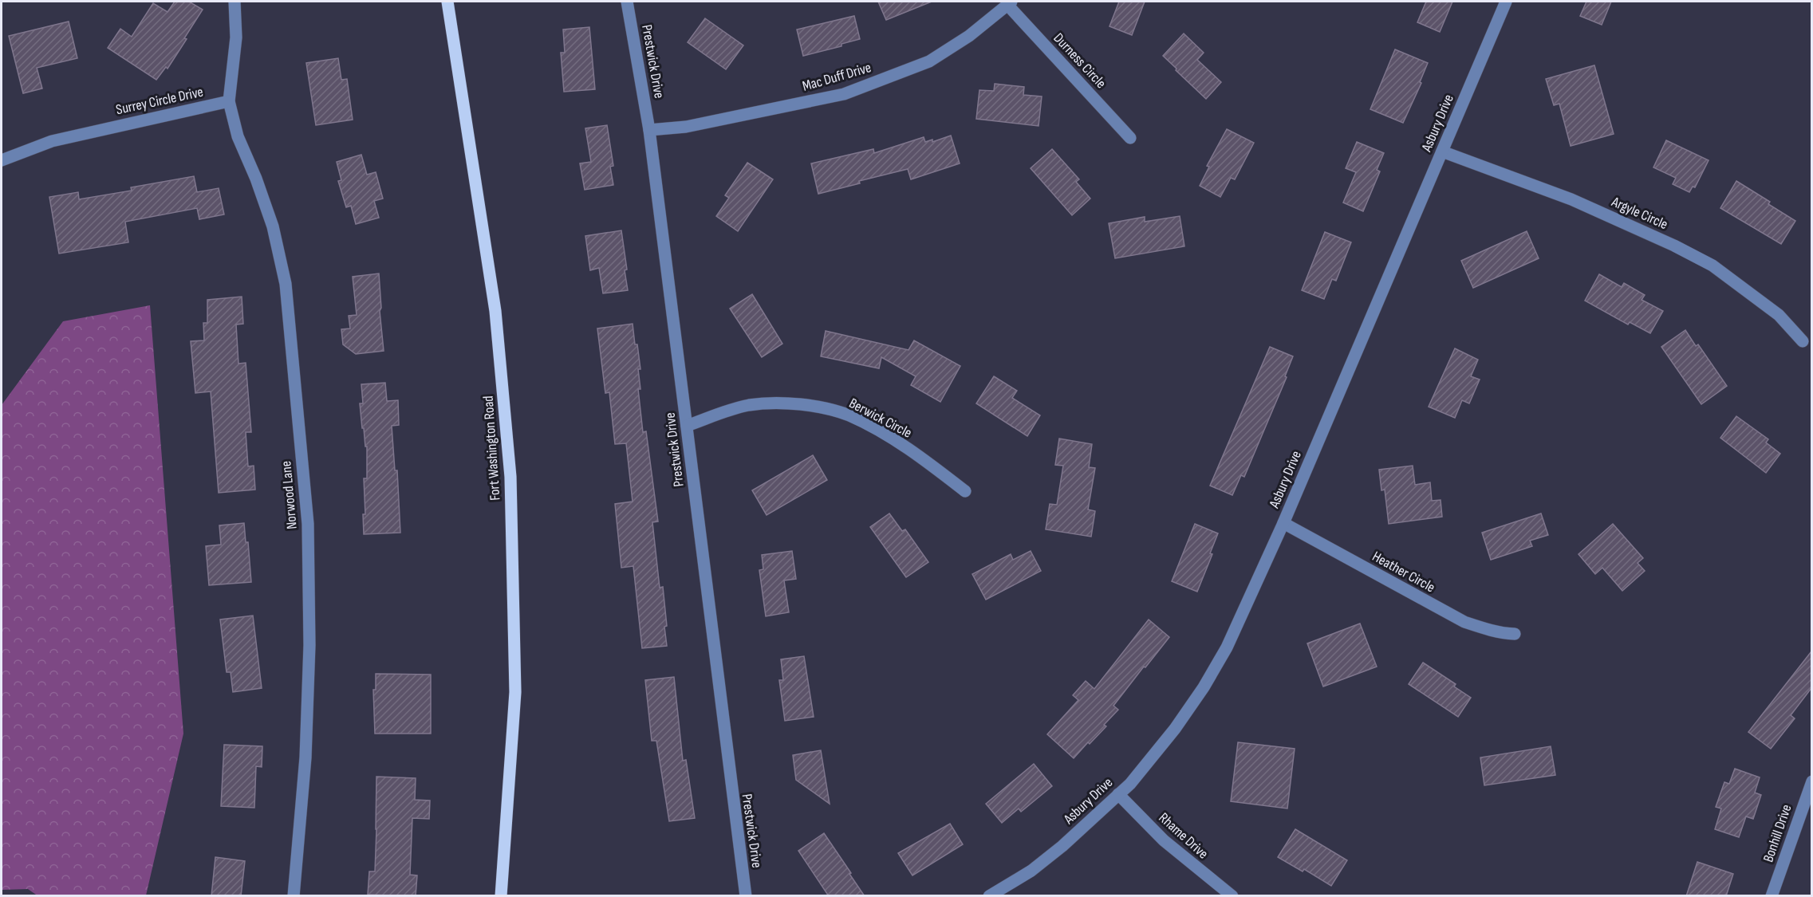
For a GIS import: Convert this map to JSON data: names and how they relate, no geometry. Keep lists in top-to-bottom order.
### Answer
{
  "streets": {
    "main road": ["Fort Washington Road"],
    "street": [
      "Durness Circle",
      "Prestwick Drive",
      "Mac Duff Drive",
      "Surrey Circle Drive",
      "Asbury Drive",
      "Argyle Circle",
      "Berwick Circle",
      "Norwood Lane",
      "Heather Circle",
      "Bonhill Drive",
      "Rhame Drive"
    ]
  },
  "crossings": [
    ["Durness Circle", "Mac Duff Drive"],
    ["Prestwick Drive", "Mac Duff Drive"],
    ["Prestwick Drive", "Berwick Circle"],
    ["Surrey Circle Drive", "Norwood Lane"],
    ["Asbury Drive", "Argyle Circle"],
    ["Asbury Drive", "Heather Circle"],
    ["Asbury Drive", "Rhame Drive"]
  ]
}
